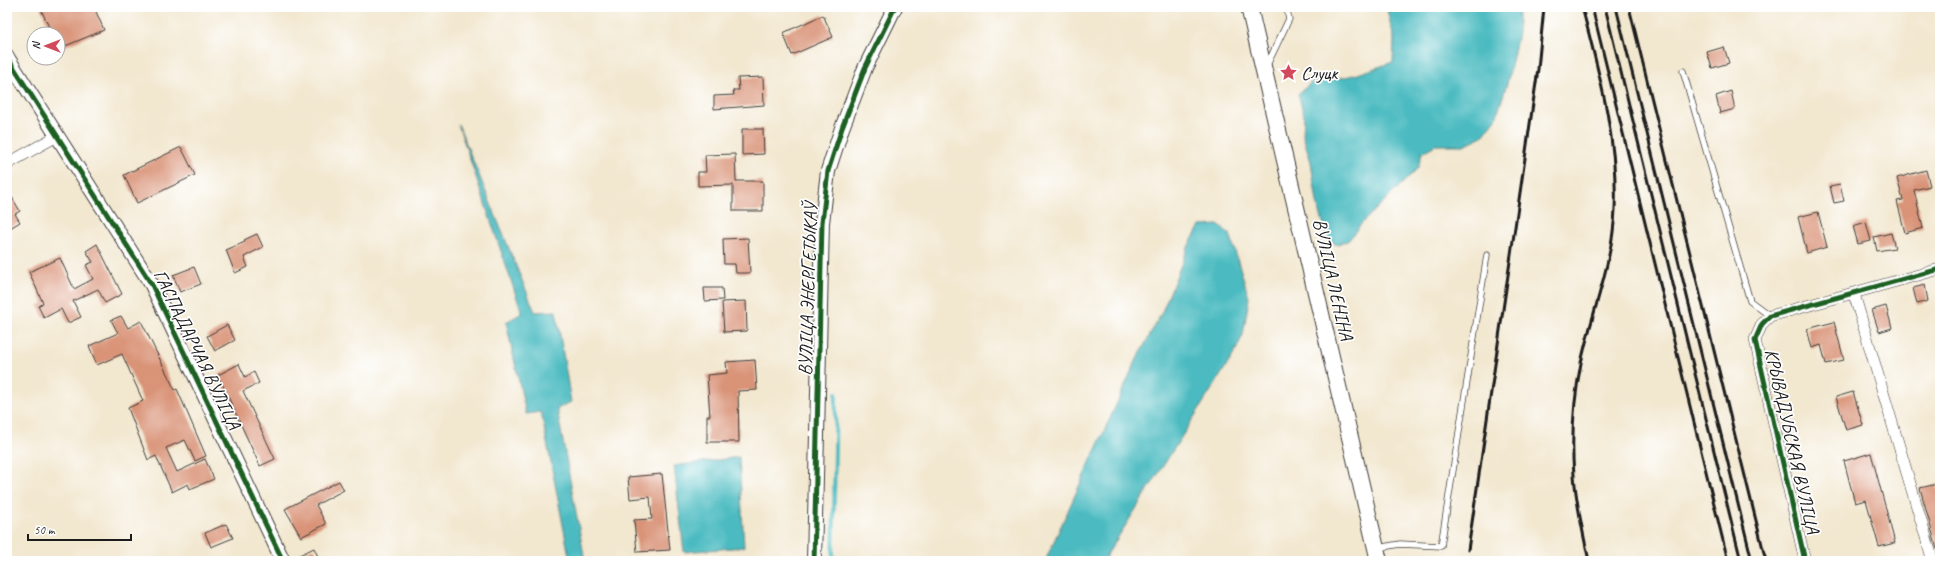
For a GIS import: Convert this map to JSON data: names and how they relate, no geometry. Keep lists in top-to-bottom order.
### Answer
{
  "streets": {
    "main road": ["ВУЛІЦА ЛЕНІНА"],
    "street": ["ВУЛІЦА ЭНЕРГЕТЫКАЎ", "ГАСПАДАРЧАЯ ВУЛІЦА", "КРЫВАДУБСКАЯ ВУЛІЦА"]
  },
  "places": {
    "place": ["Слуцк"]
  },
  "scale_bar": "50 m",
  "north": "left"
}
